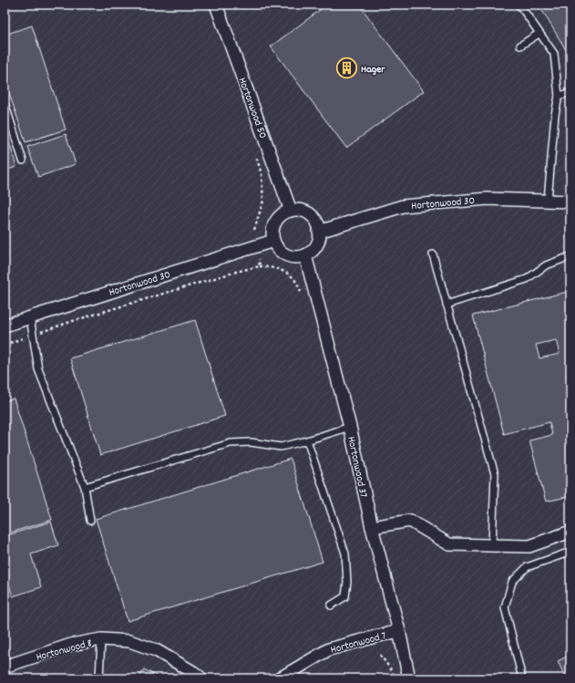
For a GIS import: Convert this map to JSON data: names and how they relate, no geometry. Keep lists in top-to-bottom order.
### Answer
{
  "streets": {
    "street": [
      "Hortonwood 50",
      "Hortonwood 30",
      "Hortonwood 37",
      "Hortonwood 7",
      "Hortonwood 8"
    ]
  },
  "crossings": [
    ["Hortonwood 50", "Hortonwood 30"],
    ["Hortonwood 50", "Hortonwood 37"],
    ["Hortonwood 30", "Hortonwood 37"],
    ["Hortonwood 37", "Hortonwood 7"]
  ],
  "places": {
    "building": ["Hager"]
  }
}
